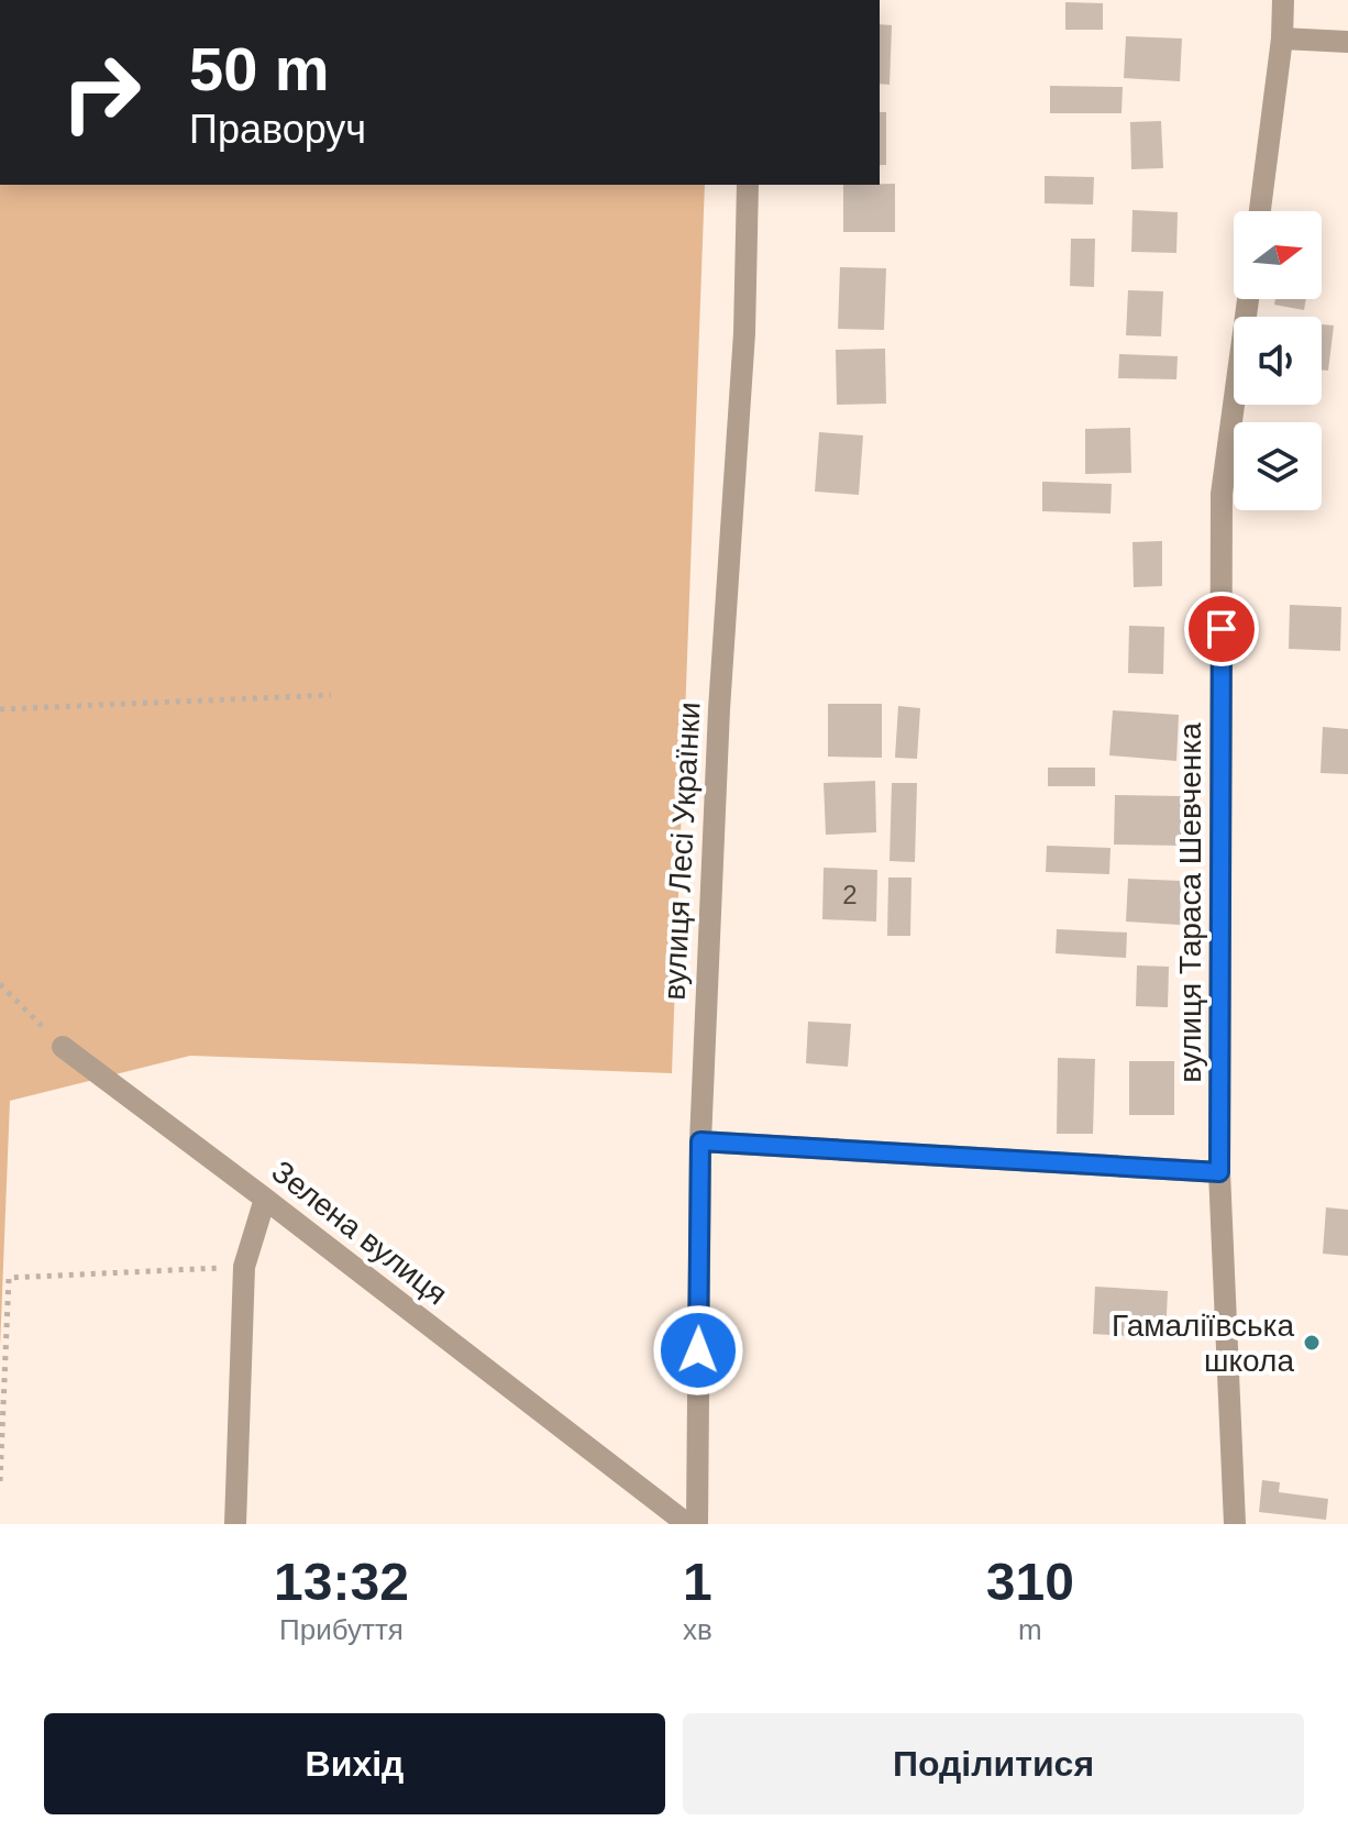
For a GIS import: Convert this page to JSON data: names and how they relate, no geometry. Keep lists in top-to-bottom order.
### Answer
{
  "streets": {
    "street": ["вулиця Лесі Українки", "вулиця Тараса Шевченка", "Зелена вулиця"]
  },
  "places": ["Гамаліївська школа"],
  "house_numbers": ["2"],
  "north": "right",
  "page": {
    "turn": ["50 m", "Праворуч"],
    "eta": [
      "13:32",
      "Прибуття",
      "1",
      "хв",
      "310",
      "m"
    ],
    "buttons": ["Вихід", "Поділитися"]
  }
}
